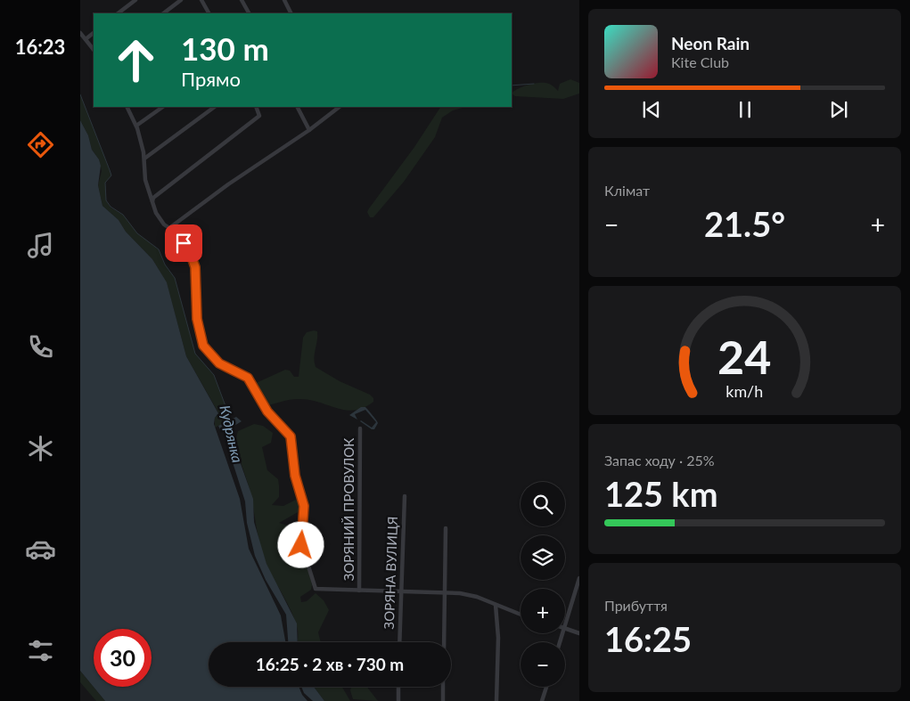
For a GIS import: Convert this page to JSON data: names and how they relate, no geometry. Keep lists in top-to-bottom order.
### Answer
{
  "streets": {
    "street": ["ЗОРЯНИЙ ПРОВУЛОК", "ЗОРЯНА ВУЛИЦЯ"]
  },
  "water": ["Кудрянка"],
  "page": {
    "tabs": "16:23",
    "turn": ["130 m", "Прямо"],
    "song": ["Neon Rain", "Kite Club"],
    "tile": [
      "Клімат",
      ["Запас ходу · 25%", "125 km"],
      ["Прибуття", "16:25"]
    ],
    "heat": ["−", "21.5°", "+"],
    "map_buttons": ["+", "−"],
    "limit": "30",
    "trip": "16:25 · 2 хв · 730 m",
    "gauge": ["24", "km/h"]
  }
}
